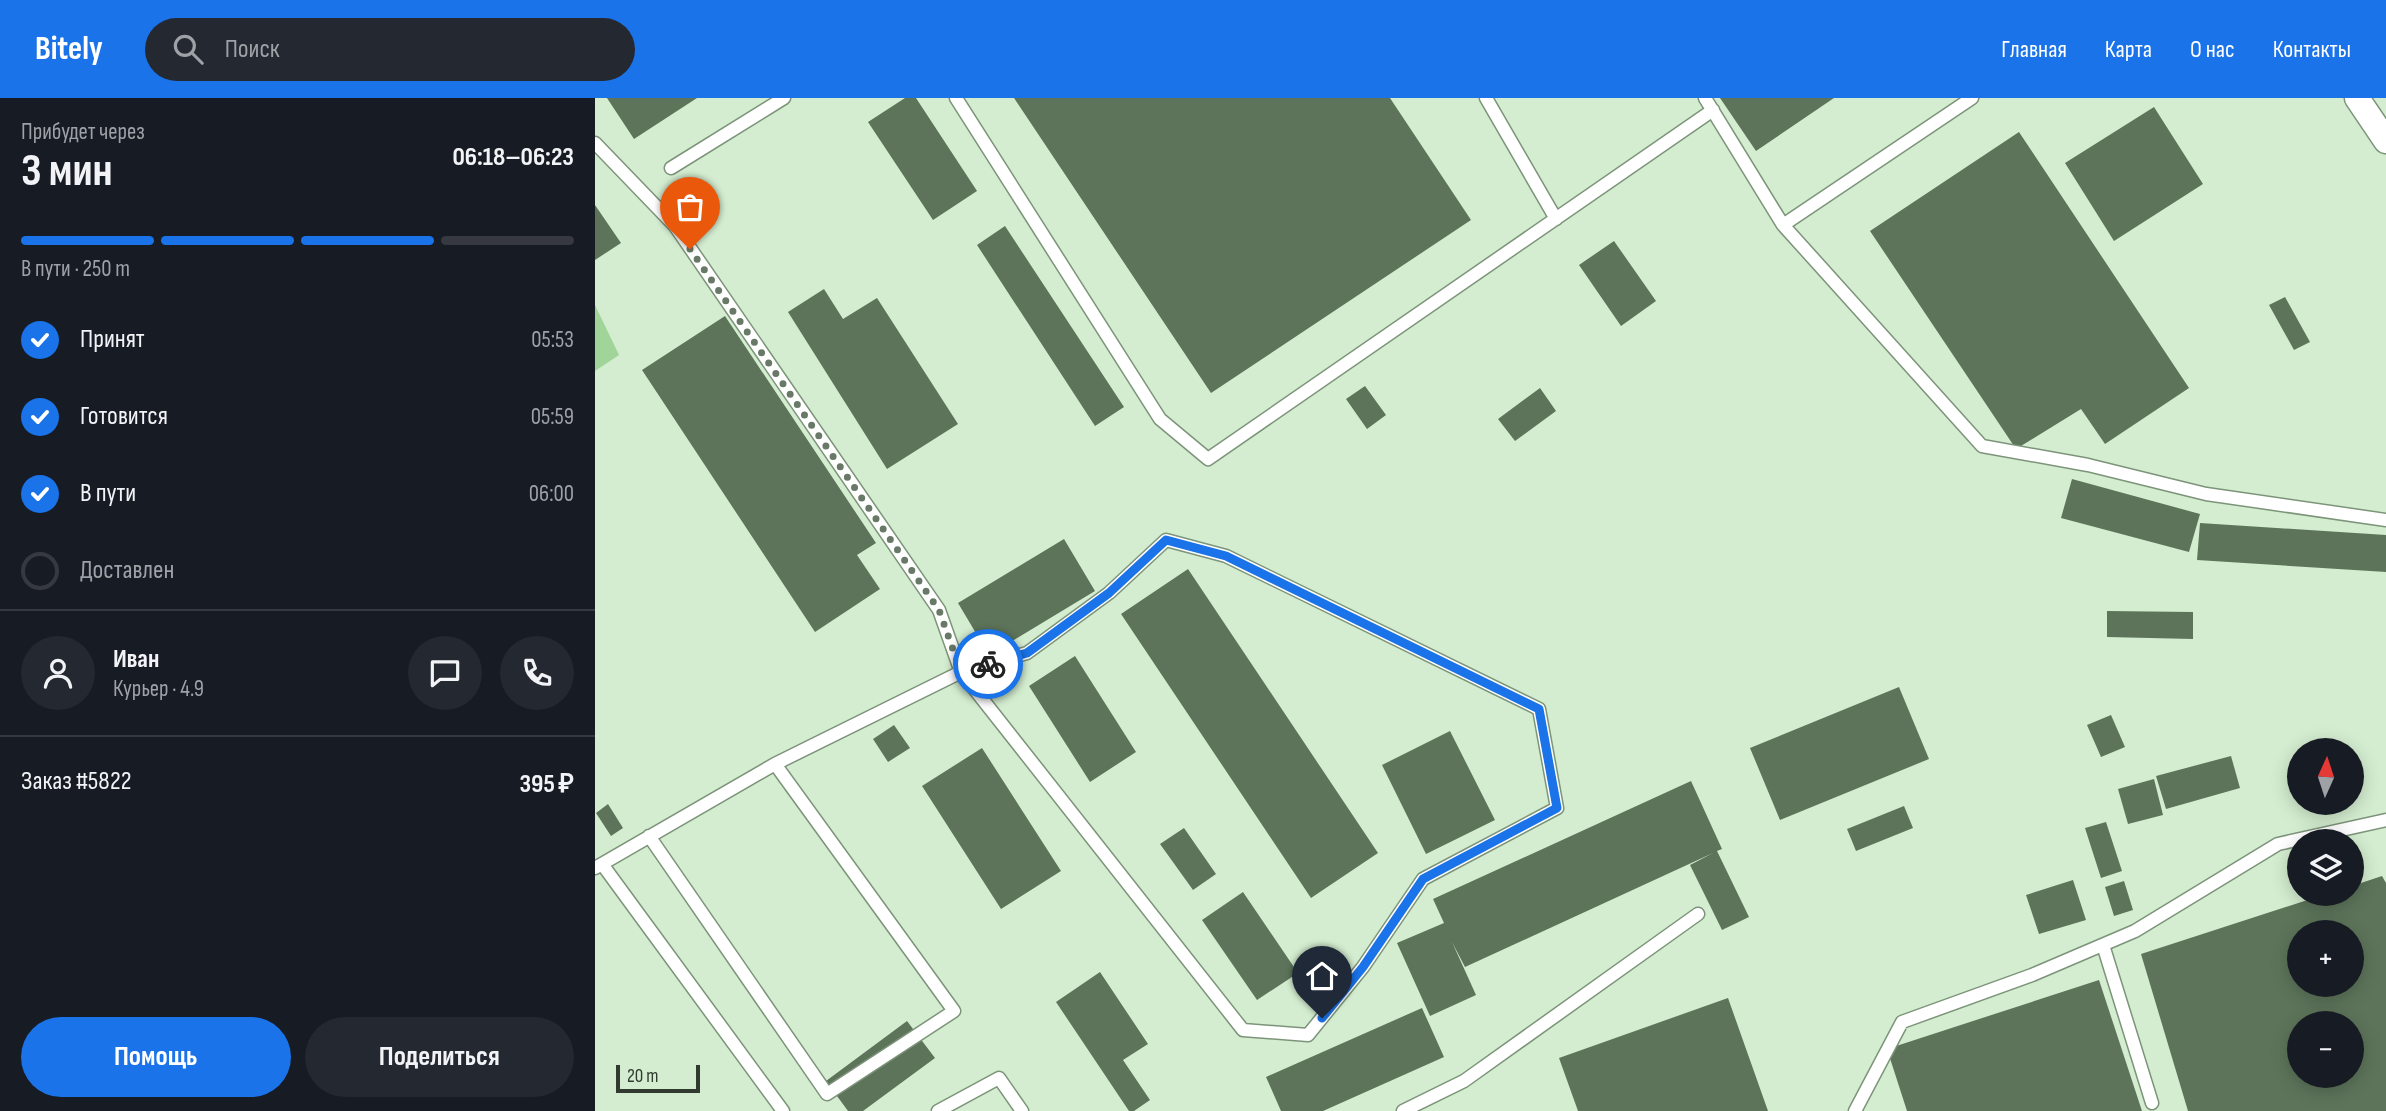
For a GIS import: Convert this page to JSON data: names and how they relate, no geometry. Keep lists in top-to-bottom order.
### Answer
{
  "scale_bar": "20 m",
  "north": "top",
  "page": {
    "header": "Bitely",
    "search": "Поиск",
    "nav": [
      "Главная",
      "Карта",
      "О нас",
      "Контакты"
    ],
    "heading": ["3 мин", "Прибудет через", "06:18–06:23"],
    "panel": [
      "Иван",
      "Курьер · 4.9",
      "Заказ #5822",
      "395 ₽"
    ],
    "bar": "В пути · 250 m",
    "list": [
      ["Принят", "05:53"],
      ["Готовится", "05:59"],
      ["В пути", "06:00"],
      "Доставлен"
    ],
    "map_buttons": ["+", "−"],
    "buttons": ["Помощь", "Поделиться"],
    "scale": "20 m"
  }
}
